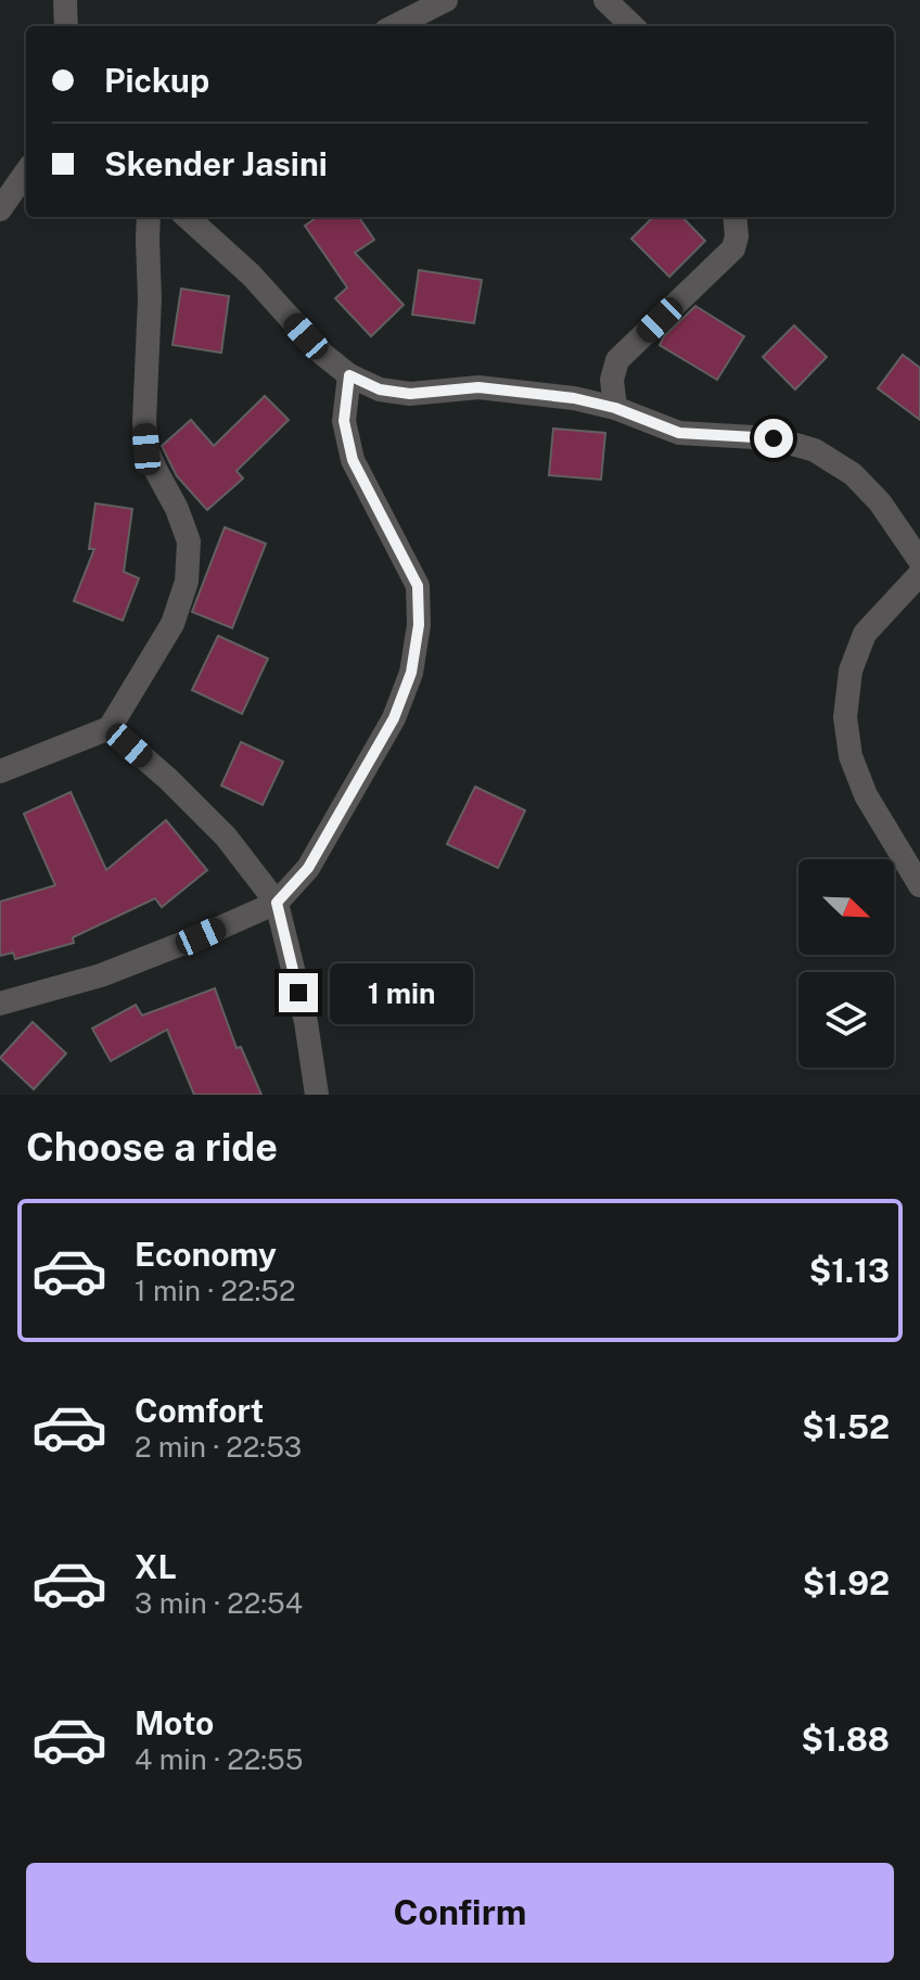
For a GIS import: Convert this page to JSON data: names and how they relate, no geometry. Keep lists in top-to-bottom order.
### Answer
{
  "north": "bottom right",
  "page": {
    "banner": ["Pickup", "Skender Jasini"],
    "bubble": "1 min",
    "heading": "Choose a ride",
    "list": [
      {
        "name": "Economy",
        "note": "1 min · 22:52",
        "value": "$1.13"
      },
      {
        "name": "Comfort",
        "note": "2 min · 22:53",
        "value": "$1.52"
      },
      {
        "name": "XL",
        "note": "3 min · 22:54",
        "value": "$1.92"
      },
      {
        "name": "Moto",
        "note": "4 min · 22:55",
        "value": "$1.88"
      }
    ],
    "buttons": "Confirm"
  }
}
